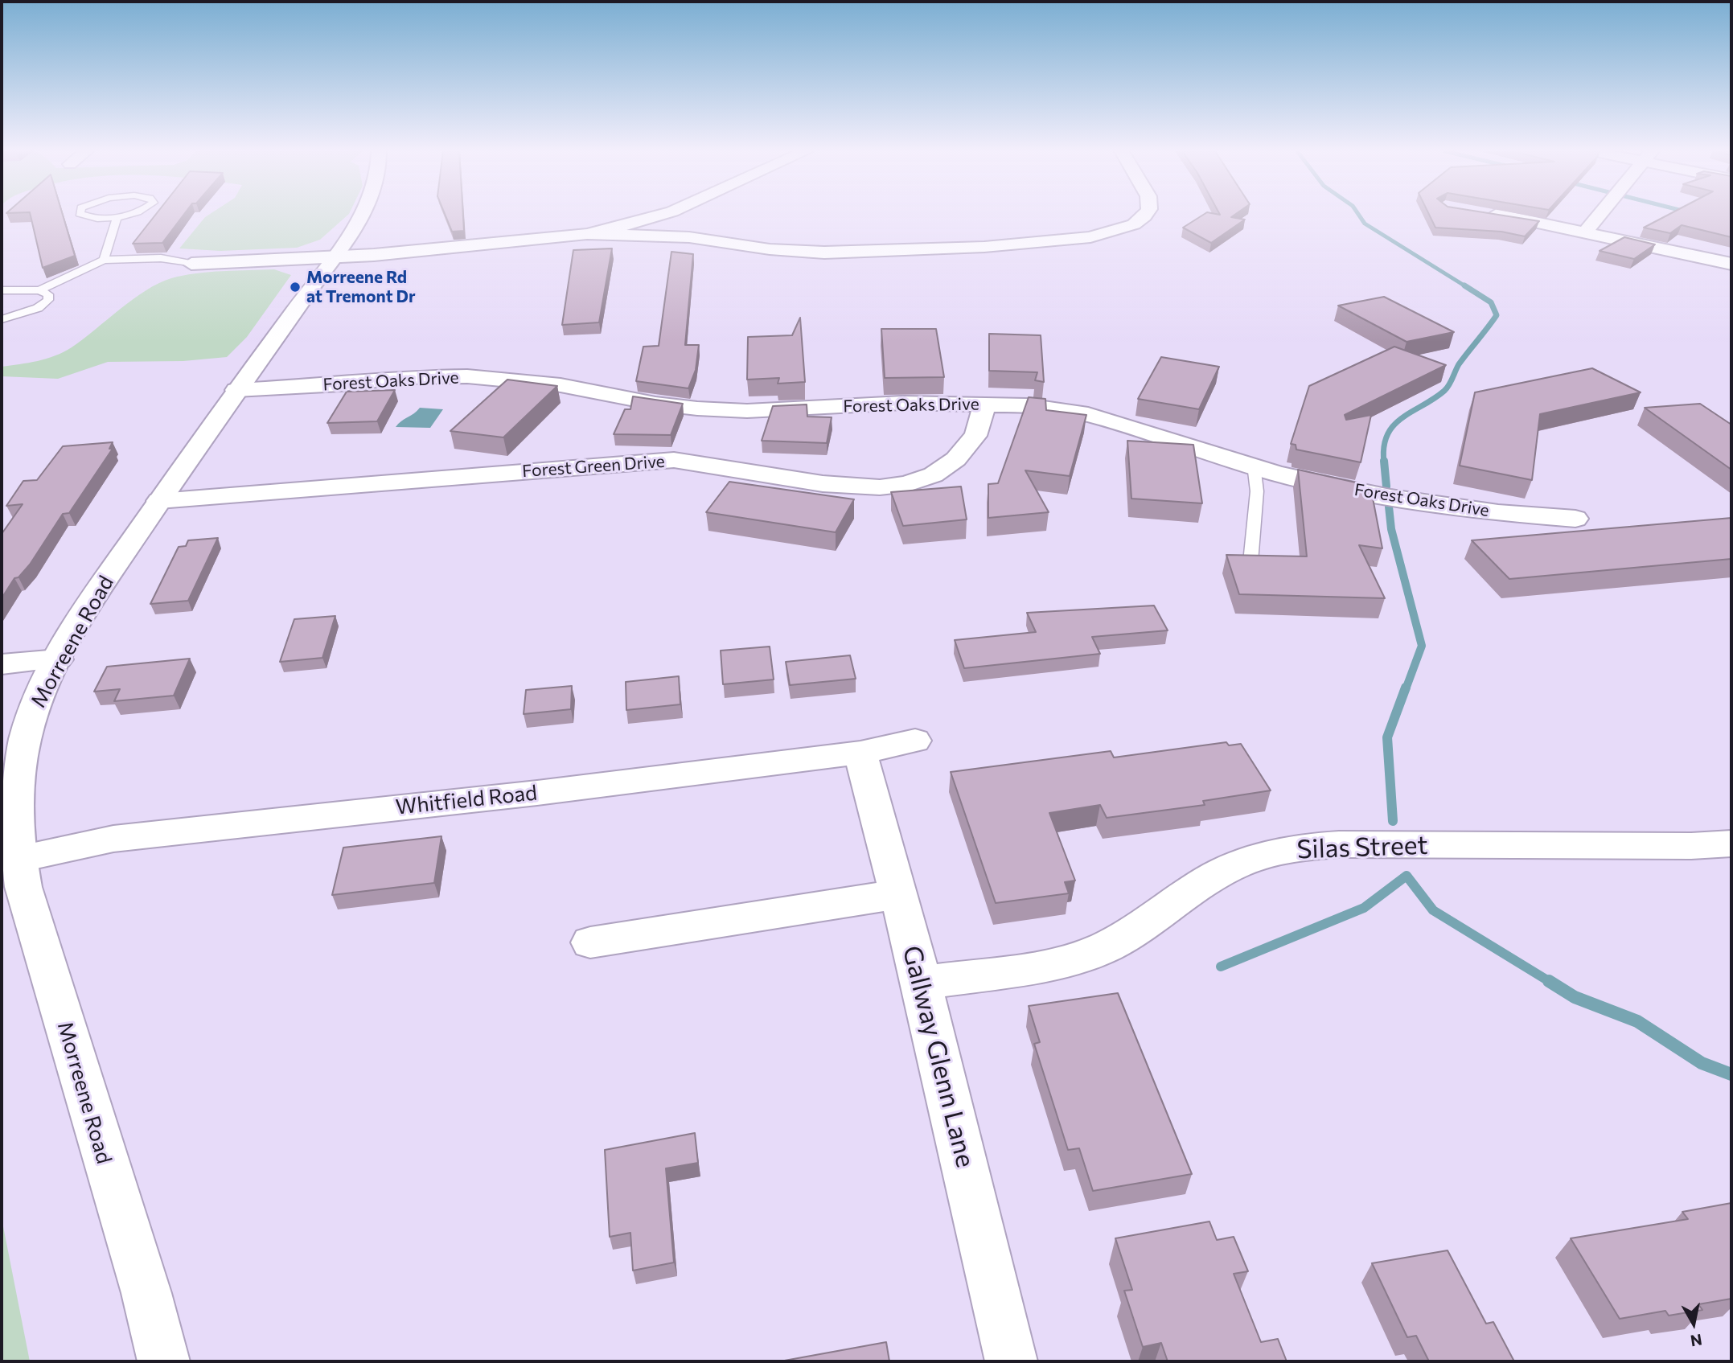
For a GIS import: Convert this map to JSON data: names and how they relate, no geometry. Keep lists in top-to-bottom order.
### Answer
{
  "streets": {
    "street": [
      "Forest Oaks Drive",
      "Forest Green Drive",
      "Morreene Road",
      "Whitfield Road",
      "Silas Street",
      "Gallway Glenn Lane"
    ]
  },
  "crossings": [
    ["Forest Oaks Drive", "Forest Green Drive"],
    ["Forest Oaks Drive", "Morreene Road"],
    ["Forest Green Drive", "Morreene Road"],
    ["Morreene Road", "Whitfield Road"],
    ["Whitfield Road", "Gallway Glenn Lane"],
    ["Silas Street", "Gallway Glenn Lane"]
  ],
  "places": ["Morreene Rd at Tremont Dr"],
  "north": "bottom"
}
